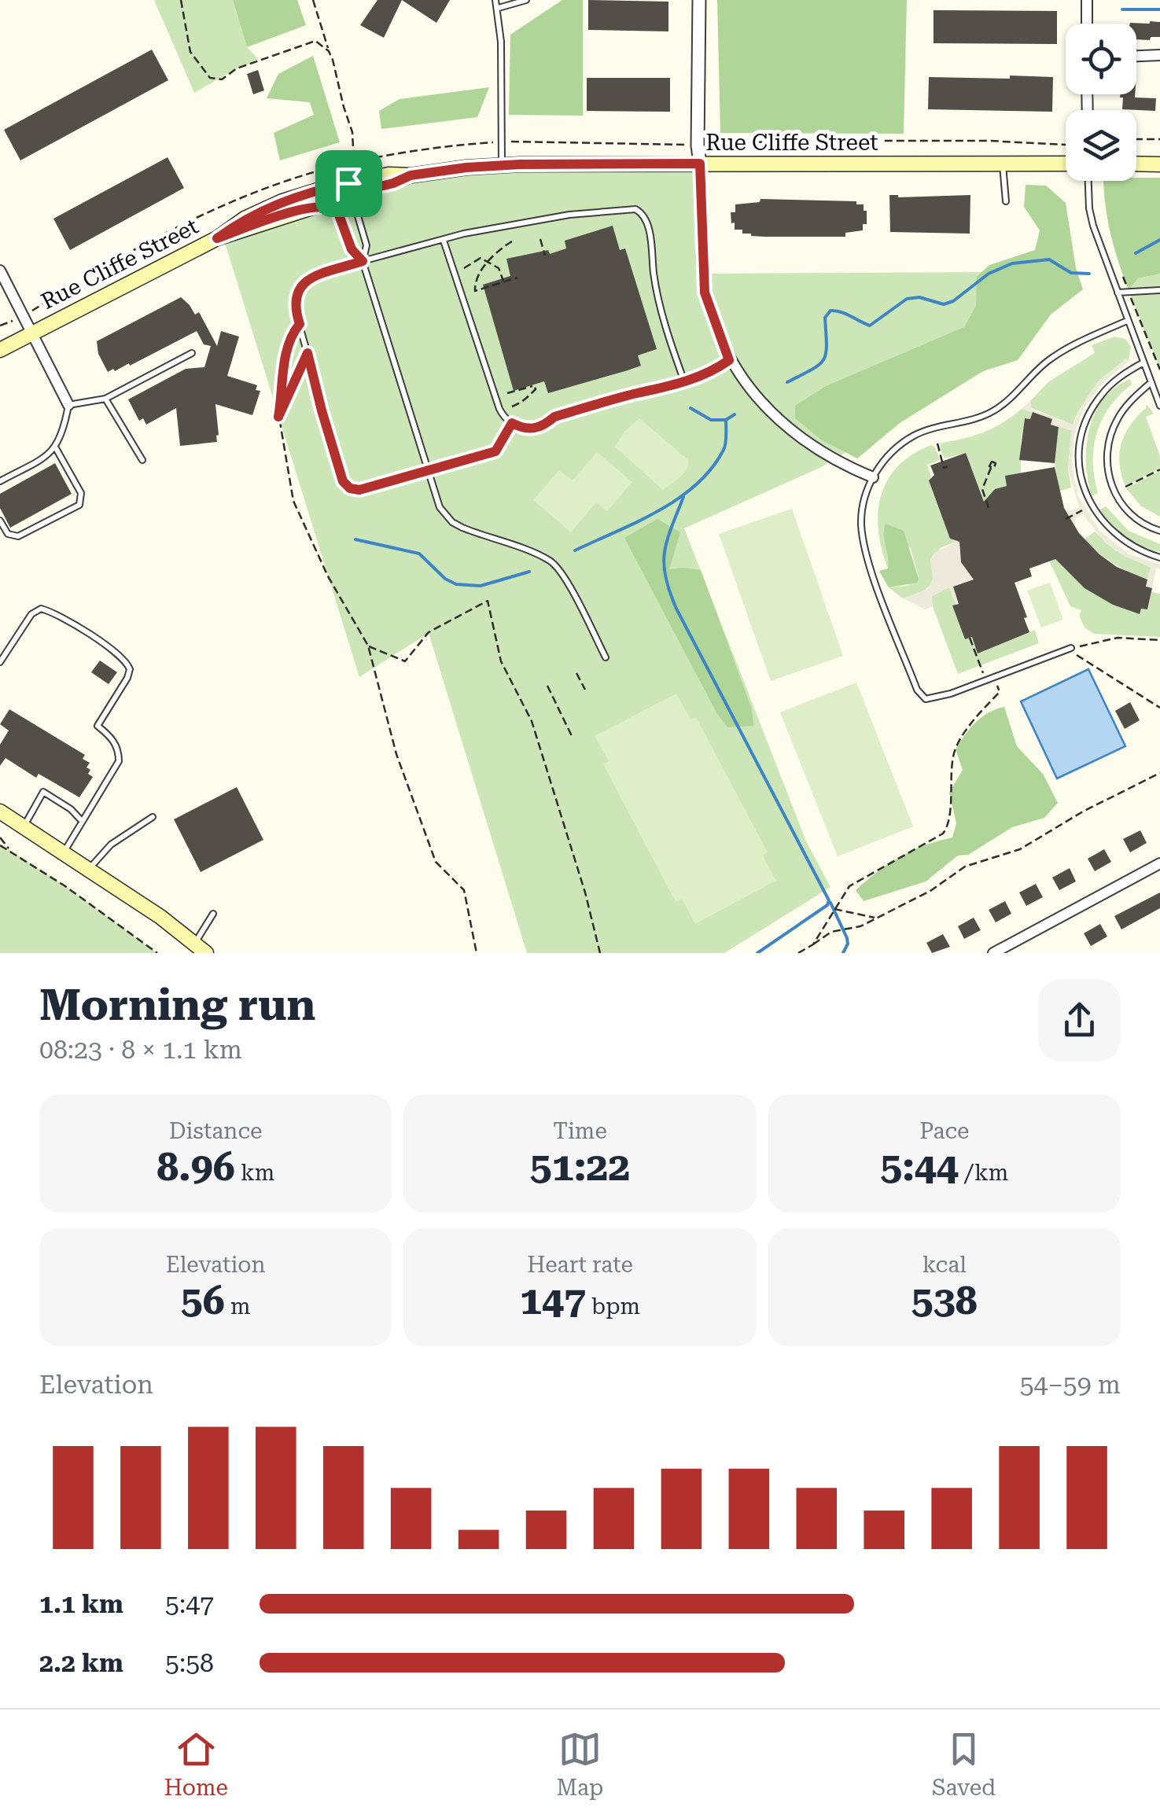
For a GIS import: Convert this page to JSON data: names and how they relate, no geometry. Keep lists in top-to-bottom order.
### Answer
{
  "streets": {
    "main road": ["Rue Cliffe Street"]
  },
  "page": {
    "heading": ["Morning run", "08:23 · 8 × 1.1 km"],
    "stats": [
      ["Distance", "8.96 km"],
      ["Time", "51:22"],
      ["Pace", "5:44 /km"],
      ["Elevation", "56 m"],
      ["Heart rate", "147 bpm"],
      ["kcal", "538"]
    ],
    "chart": ["Elevation", "54–59 m"],
    "list": [
      {
        "name": "1.1 km",
        "note": "5:47"
      },
      {
        "name": "2.2 km",
        "note": "5:58"
      }
    ],
    "tabs": ["Home", "Map", "Saved"]
  }
}
